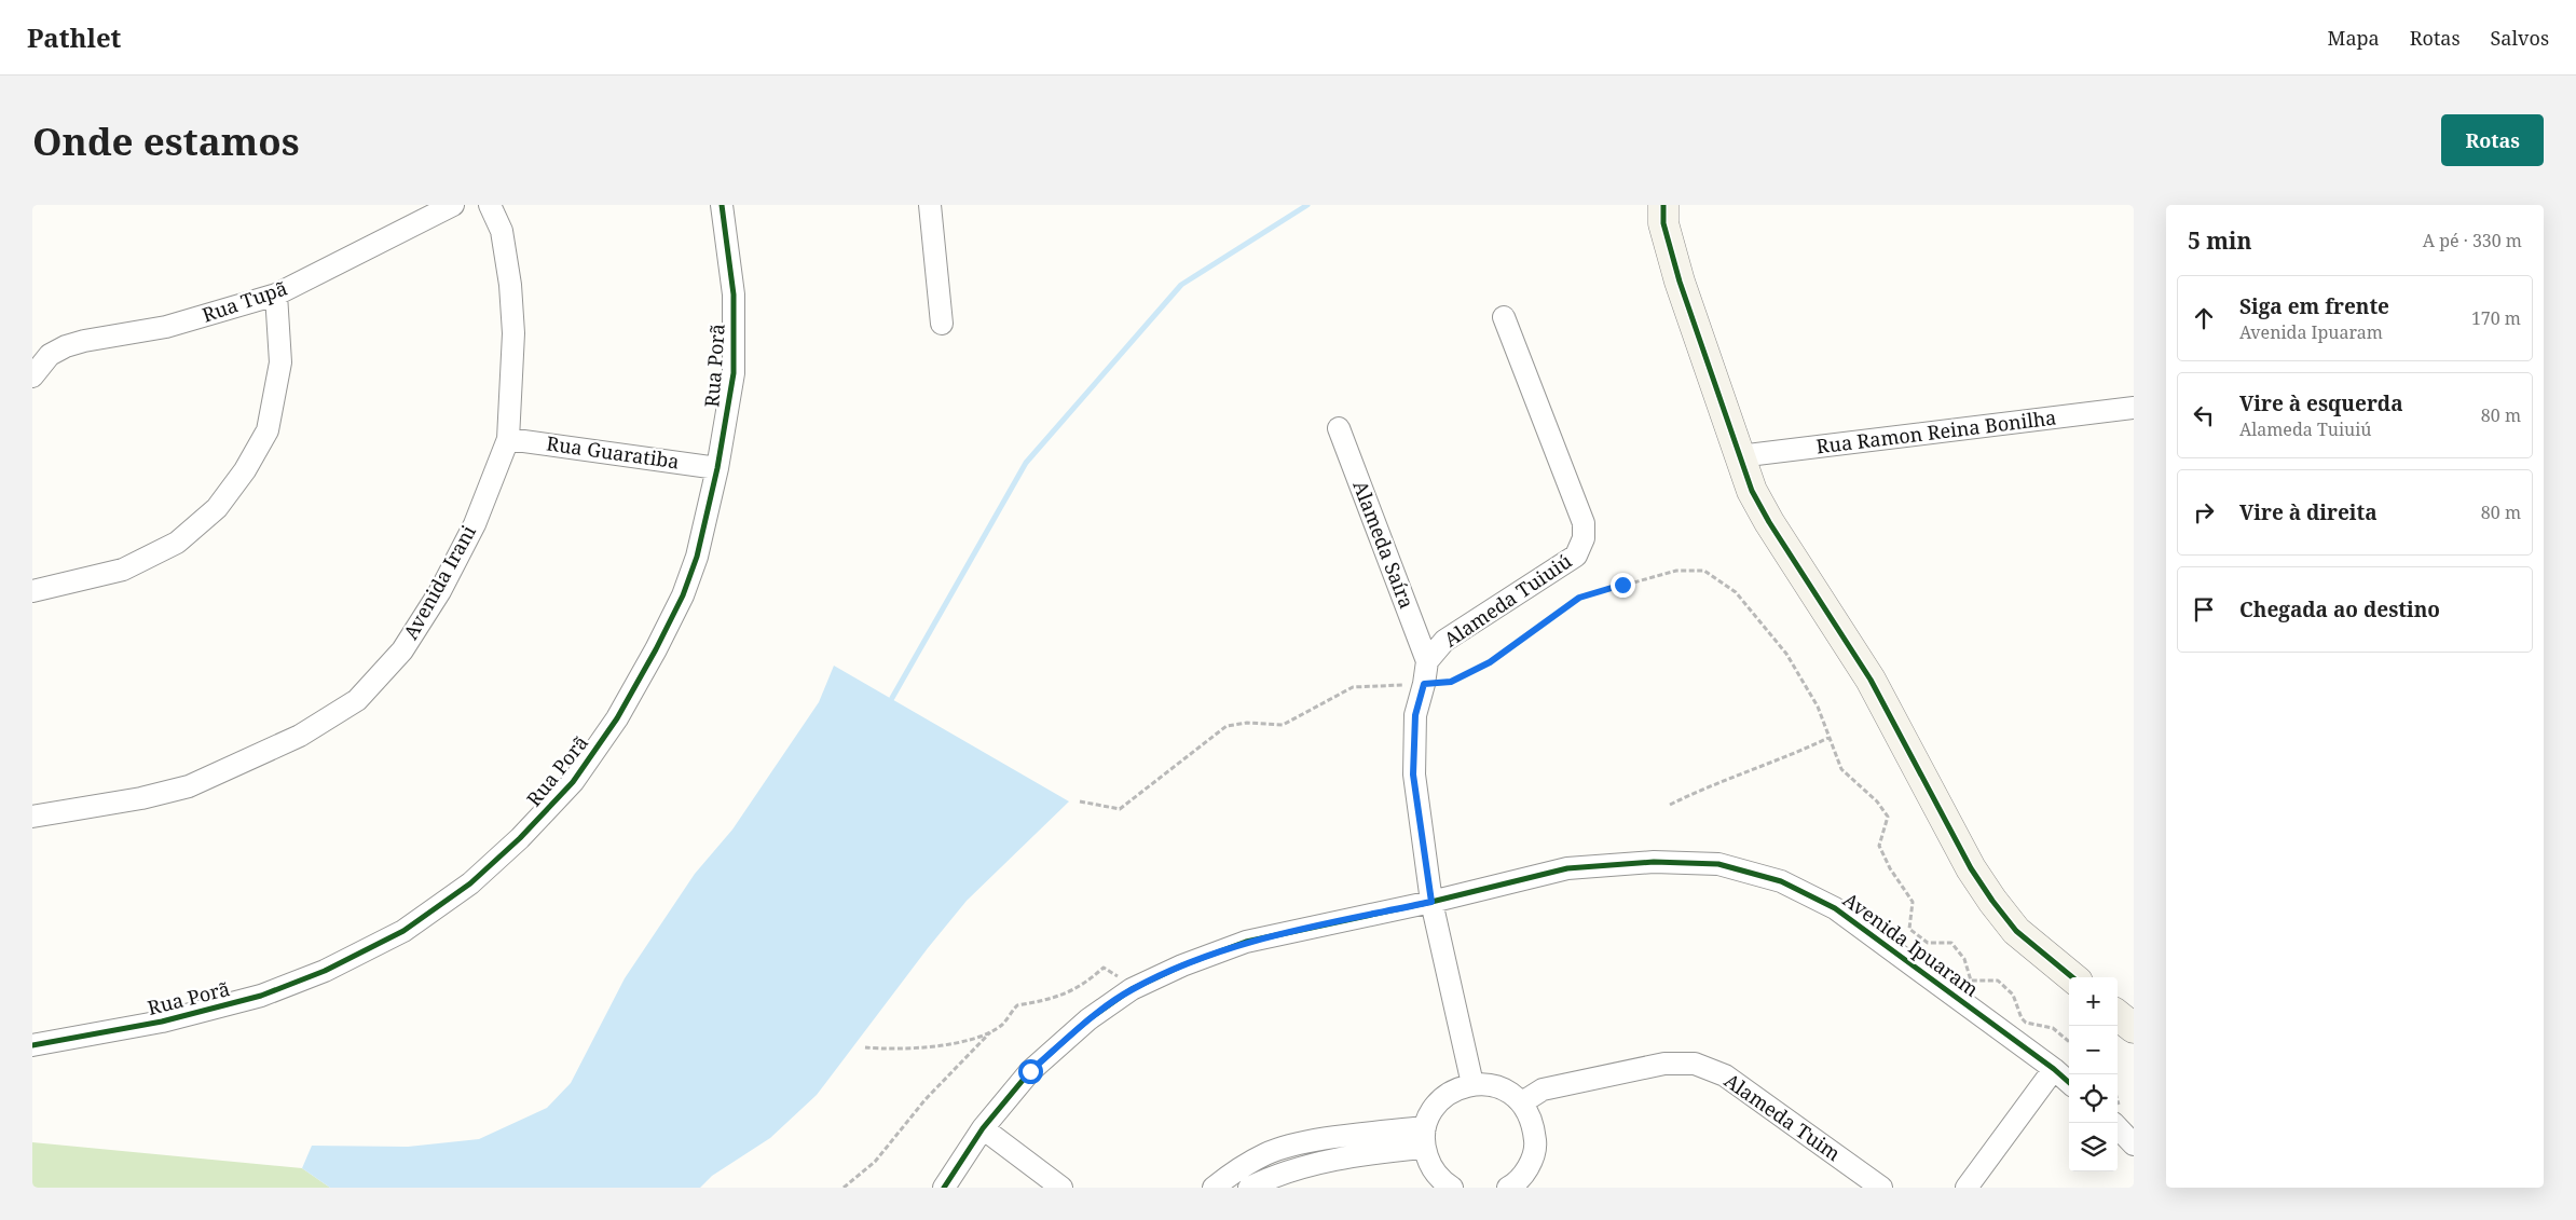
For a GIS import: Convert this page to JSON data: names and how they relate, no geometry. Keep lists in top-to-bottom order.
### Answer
{
  "streets": {
    "street": [
      "Rua Tupã",
      "Rua Porã",
      "Rua Ramon Reina Bonilha",
      "Rua Guaratiba",
      "Alameda Saíra",
      "Avenida Irani",
      "Alameda Tuiuiú",
      "Avenida Ipuaram",
      "Alameda Tuim"
    ]
  },
  "crossings": [
    ["Rua Porã", "Rua Guaratiba"],
    ["Rua Guaratiba", "Avenida Irani"],
    ["Alameda Saíra", "Alameda Tuiuiú"],
    ["Alameda Tuiuiú", "Avenida Ipuaram"]
  ],
  "page": {
    "header": "Pathlet",
    "nav": ["Mapa", "Rotas", "Salvos"],
    "buttons": "Rotas",
    "title": "Onde estamos",
    "heading": ["5 min", "A pé · 330 m"],
    "list": [
      ["Siga em frente", "Avenida Ipuaram", "170 m"],
      ["Vire à esquerda", "Alameda Tuiuiú", "80 m"],
      ["Vire à direita", "80 m"],
      "Chegada ao destino"
    ],
    "map_buttons": ["+", "−"]
  }
}
